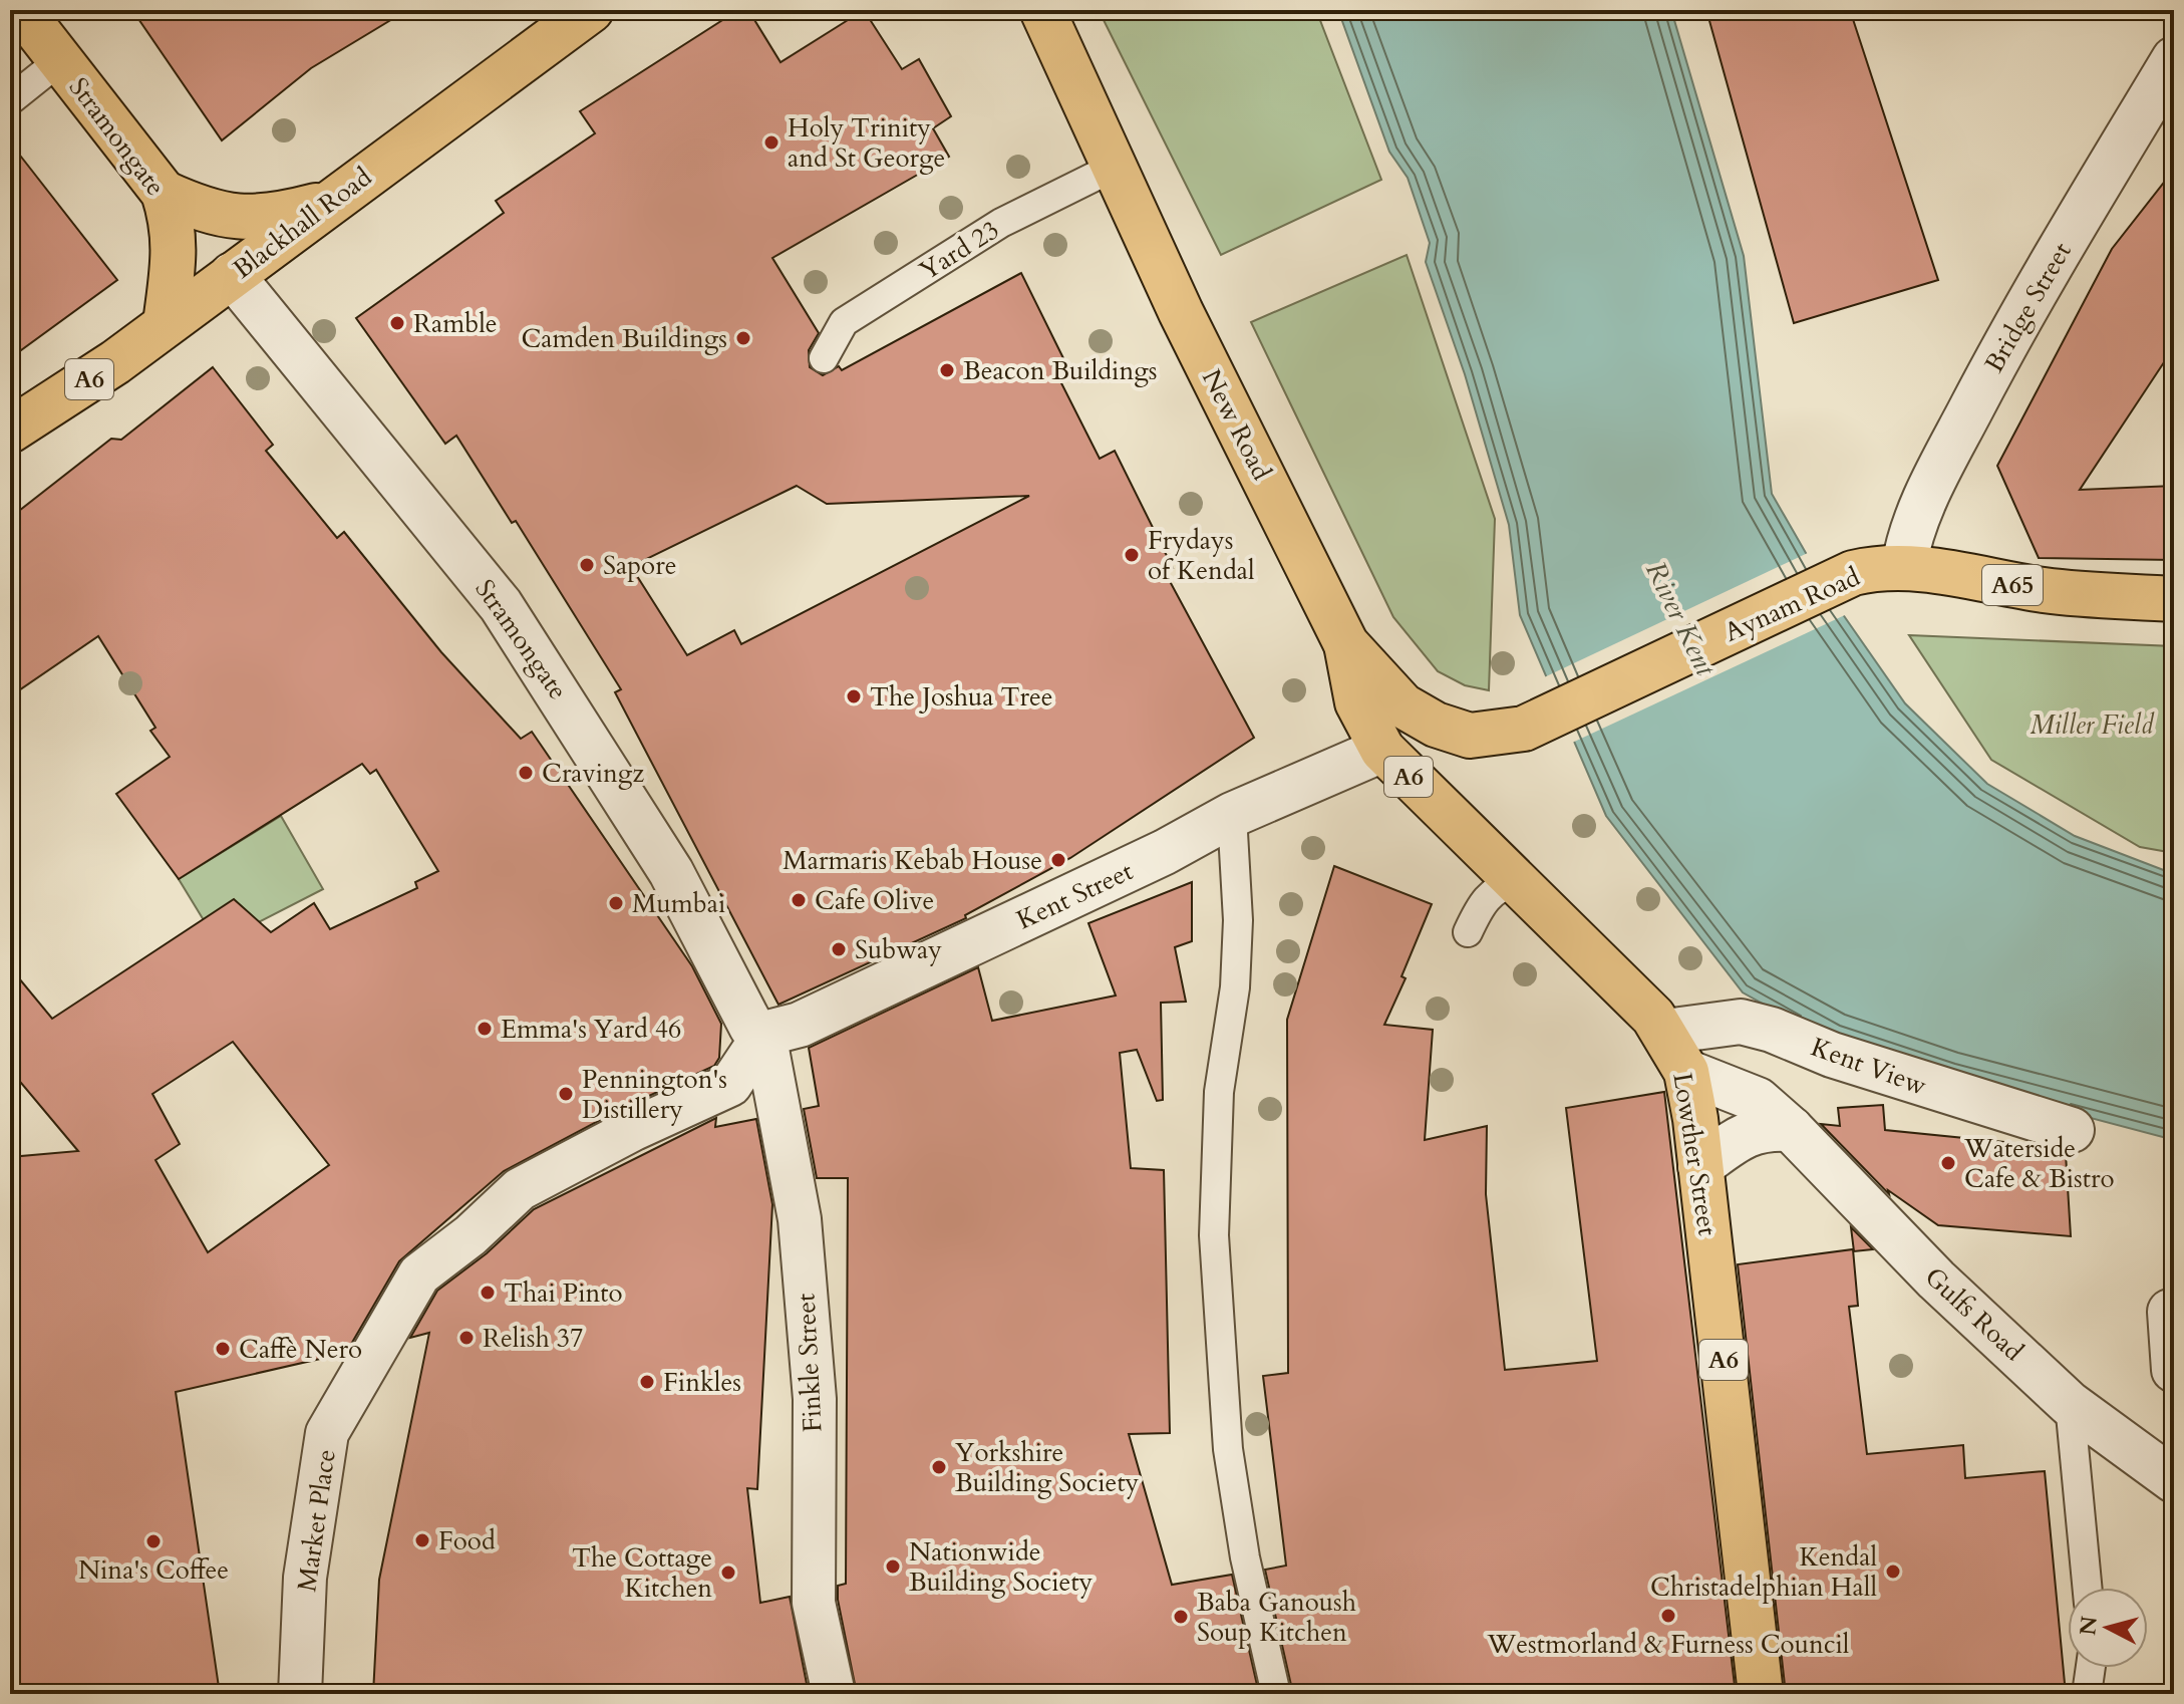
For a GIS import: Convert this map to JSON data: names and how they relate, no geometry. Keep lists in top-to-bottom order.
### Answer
{
  "streets": {
    "highway": [
      "Stramongate",
      "Blackhall Road",
      "A6",
      "New Road",
      "A65",
      "Aynam Road",
      "Lowther Street"
    ],
    "street": [
      "Bridge Street",
      "Kent Street",
      "Kent View",
      "Gulfs Road",
      "Finkle Street",
      "Market Place"
    ],
    "lane": ["Yard 23"]
  },
  "crossings": [
    ["Stramongate", "Blackhall Road"],
    ["Stramongate", "Kent Street"],
    ["Stramongate", "Finkle Street"],
    ["Stramongate", "Market Place"],
    ["Yard 23", "New Road"],
    ["Bridge Street", "Aynam Road"],
    ["New Road", "Aynam Road"],
    ["New Road", "Lowther Street"],
    ["Kent Street", "Lowther Street"],
    ["Kent Street", "Finkle Street"],
    ["Kent Street", "Market Place"],
    ["Kent View", "Lowther Street"],
    ["Lowther Street", "Gulfs Road"],
    ["Finkle Street", "Market Place"]
  ],
  "water": ["River Kent"],
  "parks": ["Miller Field"],
  "places": [
    "Holy Trinity and St George",
    "Ramble",
    "Camden Buildings",
    "Beacon Buildings",
    "Frydays of Kendal",
    "Sapore",
    "The Joshua Tree",
    "Cravingz",
    "Marmaris Kebab House",
    "Cafe Olive",
    "Mumbai",
    "Subway",
    "Emma's Yard 46",
    "Pennington's Distillery",
    "Waterside Cafe & Bistro",
    "Thai Pinto",
    "Relish 37",
    "Caffè Nero",
    "Finkles",
    "Yorkshire Building Society",
    "Food",
    "Nina's Coffee",
    "Nationwide Building Society",
    "Kendal Christadelphian Hall",
    "The Cottage Kitchen",
    "Westmorland & Furness Council",
    "Baba Ganoush Soup Kitchen"
  ],
  "north": "left"
}
